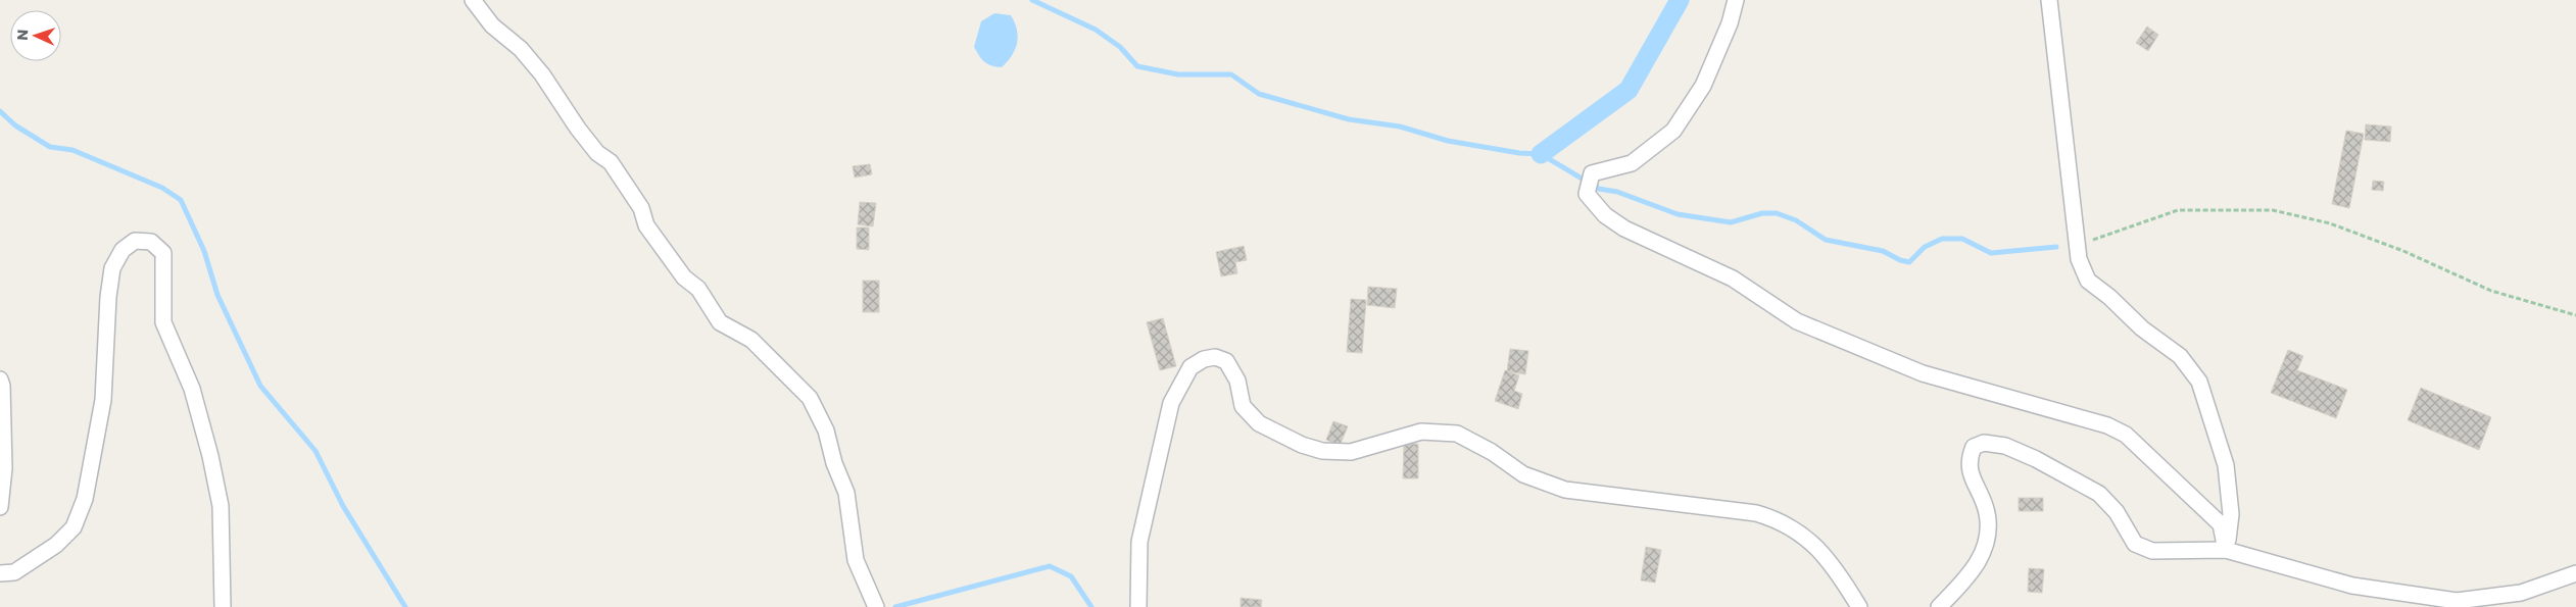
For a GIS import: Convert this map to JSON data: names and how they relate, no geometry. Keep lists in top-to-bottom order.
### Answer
{
  "north": "left"
}
